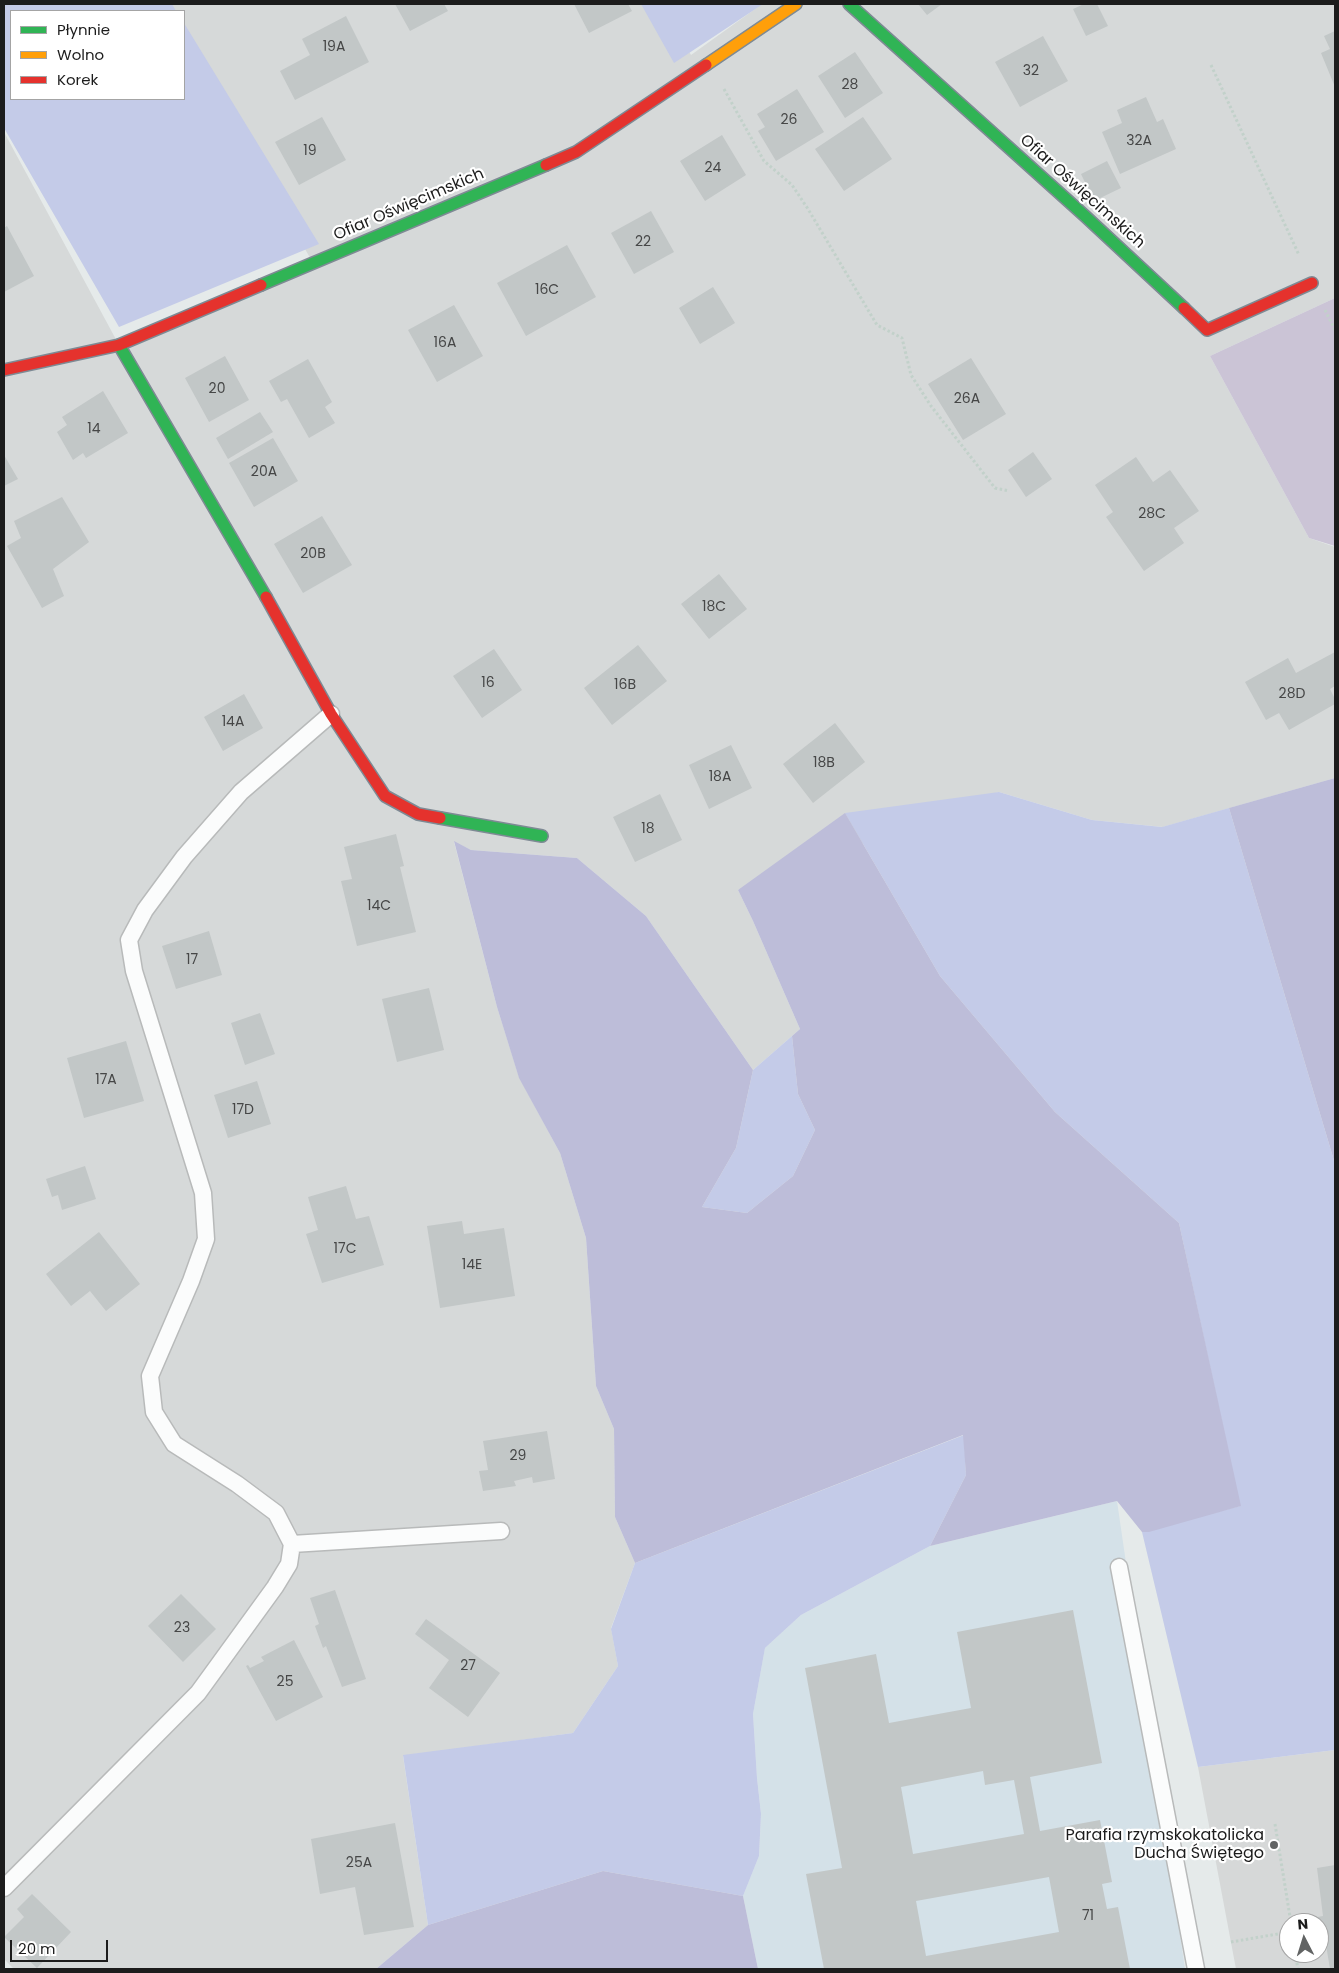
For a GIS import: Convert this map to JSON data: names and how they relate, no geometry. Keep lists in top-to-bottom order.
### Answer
{
  "streets": {
    "street": ["Ofiar Oświęcimskich"]
  },
  "places": ["Parafia rzymskokatolicka Ducha Świętego"],
  "house_numbers": [
    "19A",
    "32",
    "28",
    "26",
    "32A",
    "19",
    "24",
    "22",
    "16C",
    "16A",
    "20",
    "26A",
    "14",
    "20A",
    "28C",
    "20B",
    "18C",
    "16",
    "16B",
    "28D",
    "14A",
    "18B",
    "18A",
    "18",
    "14C",
    "17",
    "17A",
    "17D",
    "17C",
    "14E",
    "29",
    "23",
    "27",
    "25",
    "25A",
    "71"
  ],
  "legend": ["Płynnie", "Wolno", "Korek"],
  "scale_bar": "20 m",
  "north": "top"
}
